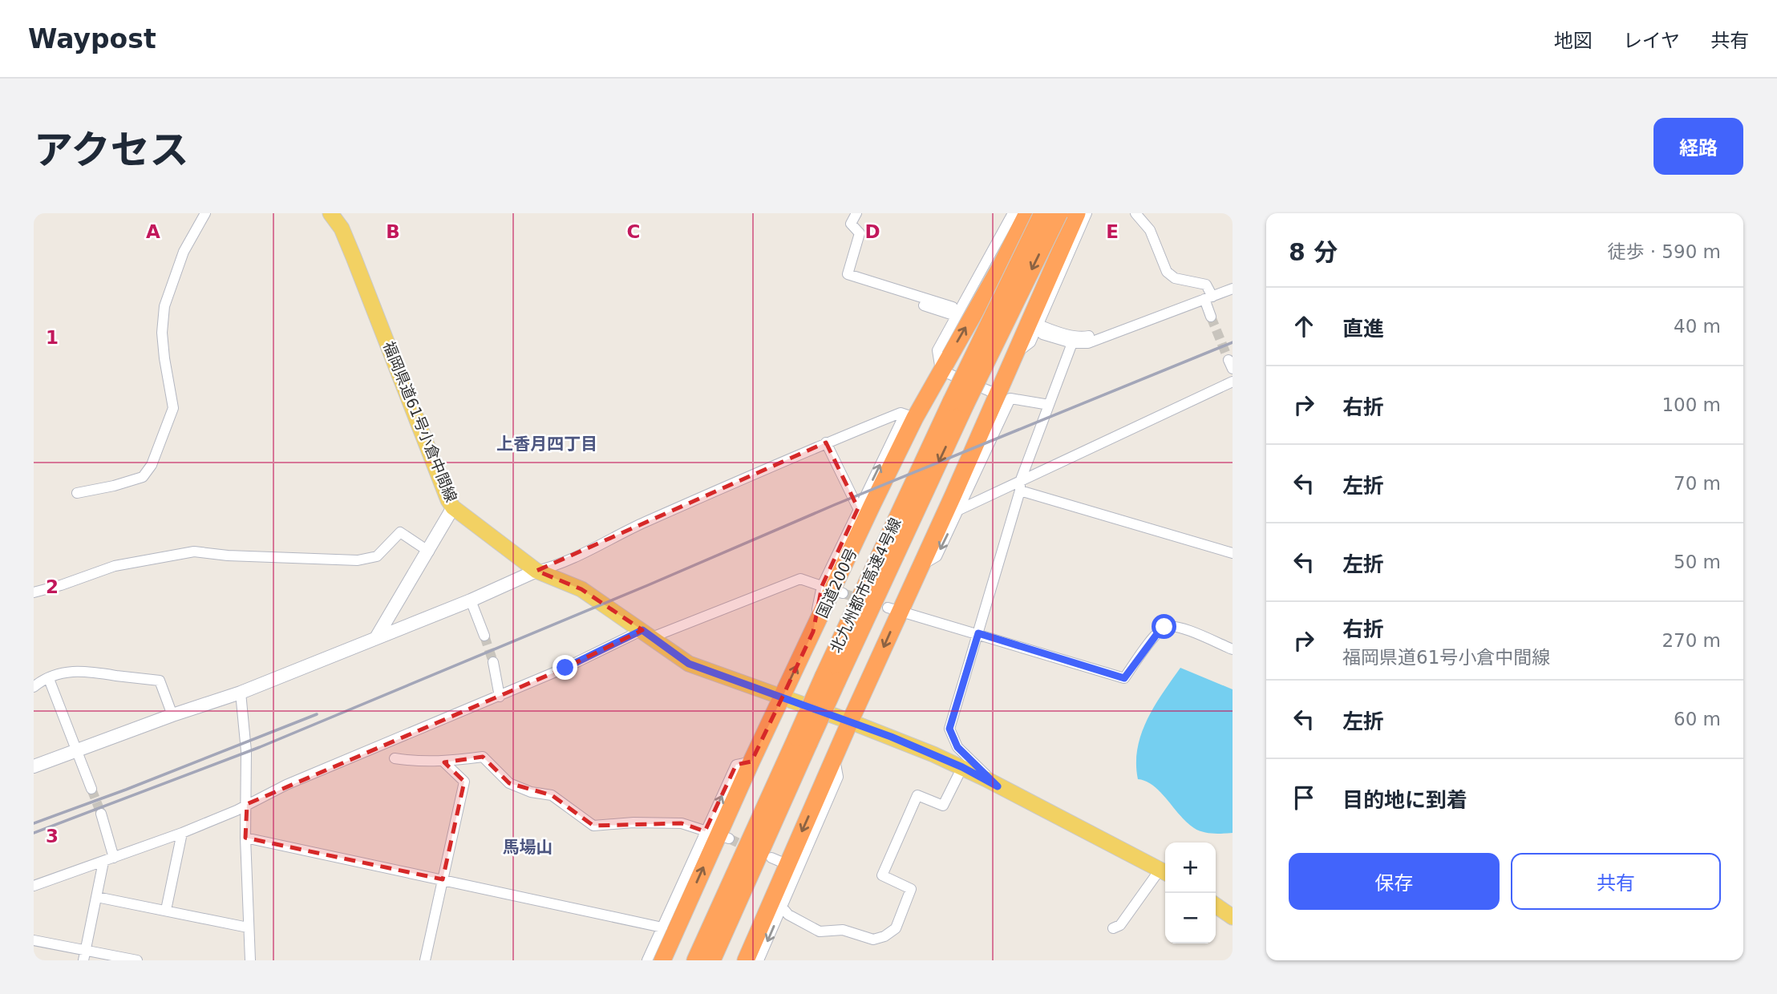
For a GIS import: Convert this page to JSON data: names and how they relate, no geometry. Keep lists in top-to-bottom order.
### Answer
{
  "streets": {
    "highway": ["国道200号", "北九州都市高速4号線"],
    "main road": ["福岡県道61号小倉中間線"]
  },
  "crossings": [
    ["福岡県道61号小倉中間線", "国道200号"]
  ],
  "districts": ["上香月四丁目", "馬場山"],
  "page": {
    "header": "Waypost",
    "nav": ["地図", "レイヤ", "共有"],
    "title": "アクセス",
    "buttons": [
      "経路",
      ["保存", "共有"]
    ],
    "heading": ["8 分", "徒歩 · 590 m"],
    "list": [
      ["直進", "40 m"],
      ["右折", "100 m"],
      ["左折", "70 m"],
      ["左折", "50 m"],
      ["右折", "福岡県道61号小倉中間線", "270 m"],
      ["左折", "60 m"],
      "目的地に到着"
    ],
    "map_buttons": ["+", "−"]
  },
  "grid": {
    "columns": [
      "A",
      "B",
      "C",
      "D",
      "E"
    ],
    "rows": ["1", "2", "3"]
  }
}
